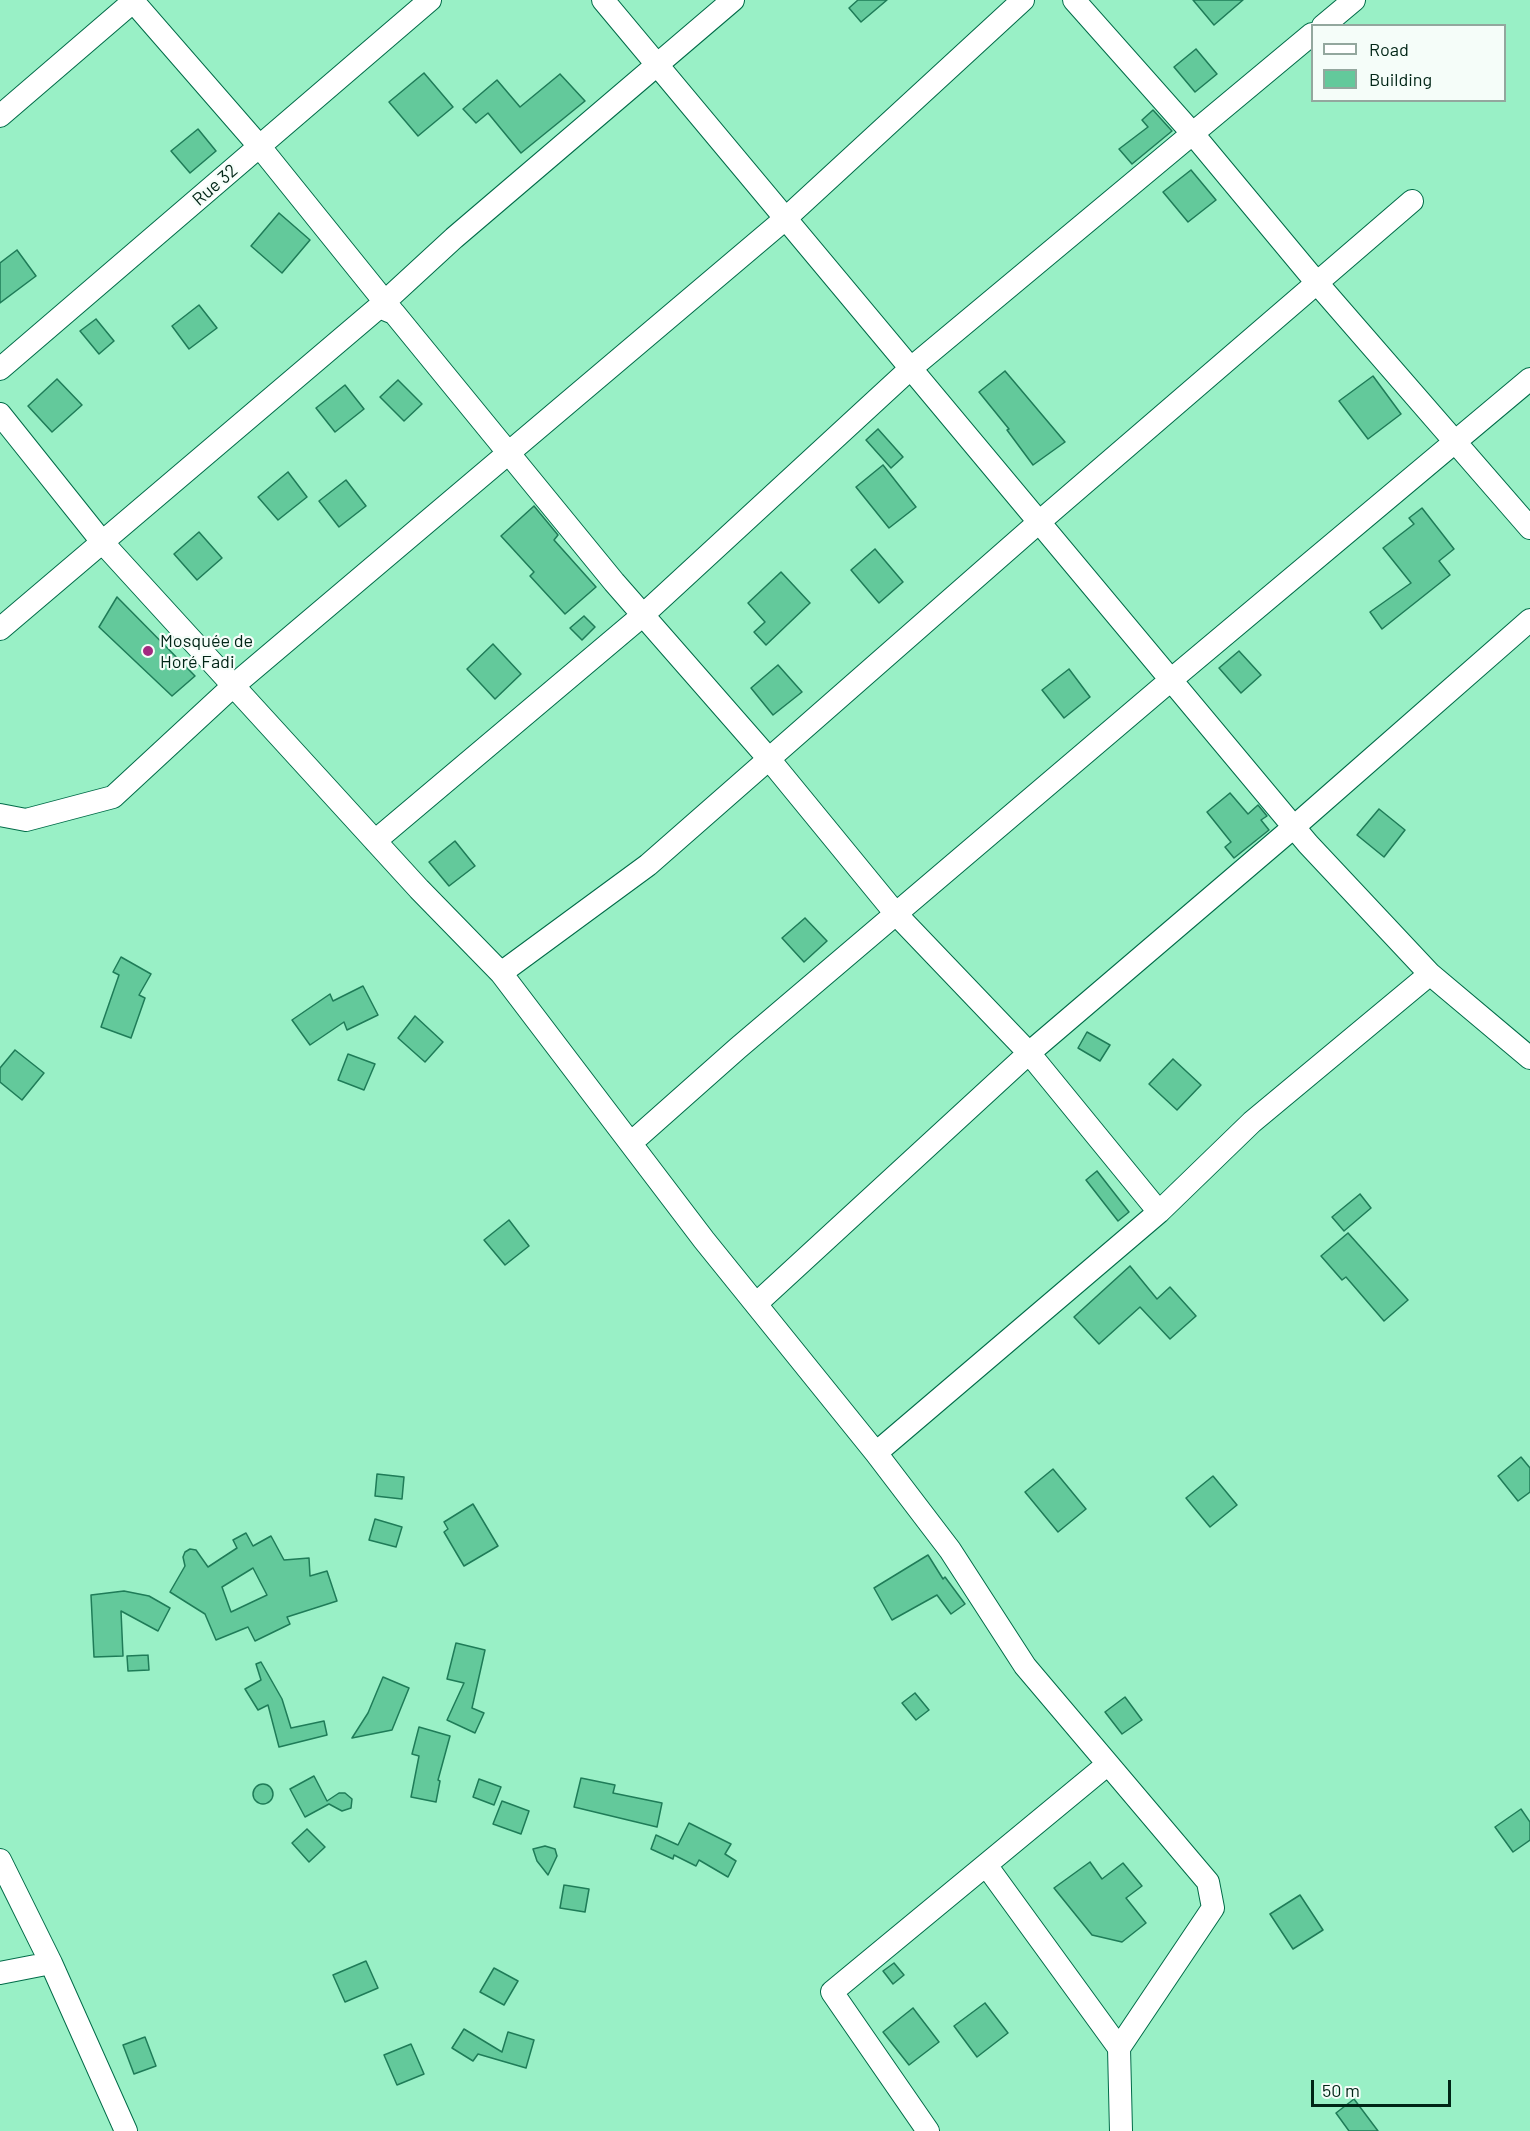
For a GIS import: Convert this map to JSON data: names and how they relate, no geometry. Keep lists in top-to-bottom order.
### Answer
{
  "streets": {
    "street": ["Rue 32"]
  },
  "places": ["Mosquée de Horé Fadi"],
  "legend": ["Road", "Building"],
  "scale_bar": "50 m"
}
